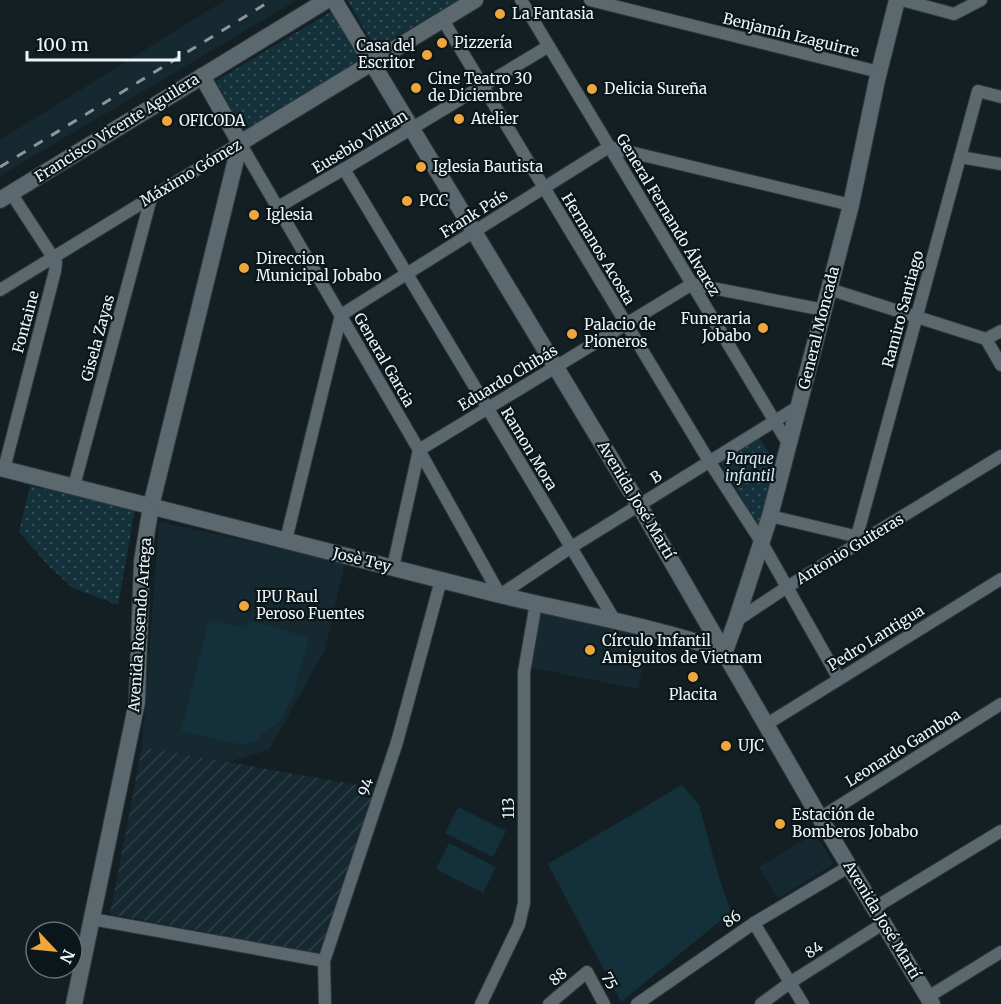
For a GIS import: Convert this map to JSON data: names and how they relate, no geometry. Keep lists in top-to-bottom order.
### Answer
{
  "streets": {
    "main road": [
      "Francisco Vicente Aguilera",
      "Máximo Gómez",
      "General Moncada",
      "Avenida José Martí",
      "Antonio Guiteras",
      "Josè Tey",
      "Avenida Rosendo Artega"
    ],
    "street": [
      "Benjamín Izaguirre",
      "Eusebio Vilitan",
      "Frank País",
      "General Fernando Álvarez",
      "Hermanos Acosta",
      "Ramiro Santiago",
      "Fontaine",
      "Gisela Zayas",
      "General Garcia",
      "Eduardo Chibás",
      "Ramon Mora",
      "B",
      "Pedro Lantigua",
      "Leonardo Gamboa",
      "94",
      "113",
      "86",
      "84",
      "88",
      "75"
    ]
  },
  "crossings": [
    ["Benjamín Izaguirre", "General Moncada"],
    ["Eusebio Vilitan", "General Fernando Álvarez"],
    ["Eusebio Vilitan", "Hermanos Acosta"],
    ["Eusebio Vilitan", "General Garcia"],
    ["Eusebio Vilitan", "Ramon Mora"],
    ["Eusebio Vilitan", "Avenida José Martí"],
    ["Máximo Gómez", "Hermanos Acosta"],
    ["Máximo Gómez", "Fontaine"],
    ["Máximo Gómez", "Gisela Zayas"],
    ["Máximo Gómez", "General Garcia"],
    ["Máximo Gómez", "Avenida José Martí"],
    ["Máximo Gómez", "Avenida Rosendo Artega"],
    ["Frank País", "General Fernando Álvarez"],
    ["Frank País", "Hermanos Acosta"],
    ["Frank País", "General Garcia"],
    ["Frank País", "Ramon Mora"],
    ["Frank País", "Avenida José Martí"],
    ["General Fernando Álvarez", "General Moncada"],
    ["General Fernando Álvarez", "Eduardo Chibás"],
    ["General Fernando Álvarez", "B"],
    ["Hermanos Acosta", "General Moncada"],
    ["Hermanos Acosta", "Eduardo Chibás"],
    ["Hermanos Acosta", "B"],
    ["Hermanos Acosta", "Antonio Guiteras"],
    ["Hermanos Acosta", "Pedro Lantigua"],
    ["Ramiro Santiago", "Antonio Guiteras"],
    ["Fontaine", "Josè Tey"],
    ["General Moncada", "B"],
    ["General Moncada", "Avenida José Martí"],
    ["General Moncada", "Antonio Guiteras"],
    ["General Moncada", "Josè Tey"],
    ["Gisela Zayas", "Josè Tey"],
    ["General Garcia", "Eduardo Chibás"],
    ["General Garcia", "B"],
    ["General Garcia", "Josè Tey"],
    ["General Garcia", "Avenida Rosendo Artega"],
    ["Eduardo Chibás", "Ramon Mora"],
    ["Eduardo Chibás", "Avenida José Martí"],
    ["Ramon Mora", "B"],
    ["Ramon Mora", "Josè Tey"],
    ["B", "Avenida José Martí"],
    ["B", "Josè Tey"],
    ["Avenida José Martí", "Antonio Guiteras"],
    ["Avenida José Martí", "Josè Tey"],
    ["Avenida José Martí", "Pedro Lantigua"],
    ["Avenida José Martí", "Leonardo Gamboa"],
    ["Avenida José Martí", "86"],
    ["Avenida José Martí", "84"],
    ["Antonio Guiteras", "Josè Tey"],
    ["Josè Tey", "Avenida Rosendo Artega"],
    ["Josè Tey", "94"],
    ["Josè Tey", "113"],
    ["88", "75"]
  ],
  "parks": ["Parque infantil"],
  "places": [
    "La Fantasia",
    "Pizzería",
    "Casa del Escritor",
    "Cine Teatro 30 de Diciembre",
    "Delicia Sureña",
    "Atelier",
    "OFICODA",
    "Iglesia Bautista",
    "PCC",
    "Iglesia",
    "Direccion Municipal Jobabo",
    "Funeraria Jobabo",
    "Palacio de Pioneros",
    "IPU Raul Peroso Fuentes",
    "Círculo Infantil Amiguitos de Vietnam",
    "Placita",
    "UJC",
    "Estación de Bomberos Jobabo"
  ],
  "scale_bar": "100 m",
  "north": "bottom right"
}
